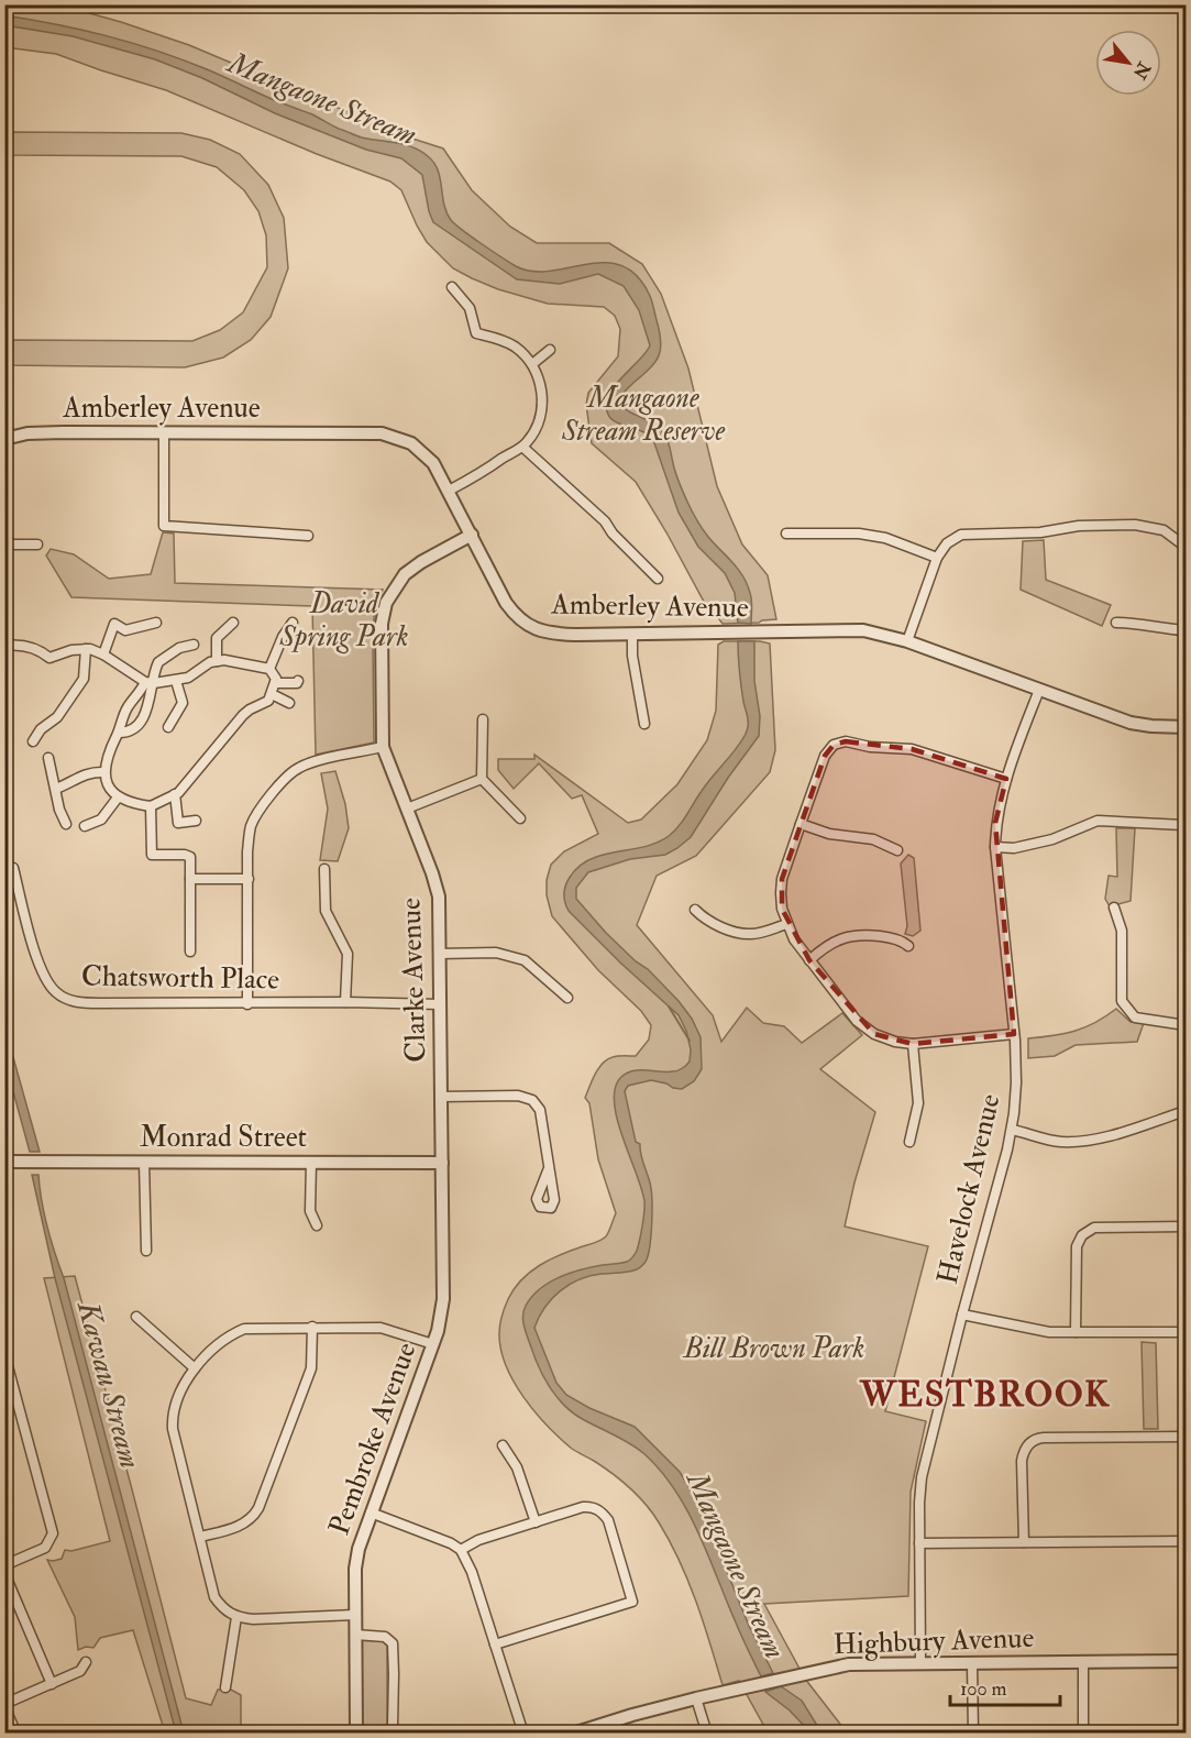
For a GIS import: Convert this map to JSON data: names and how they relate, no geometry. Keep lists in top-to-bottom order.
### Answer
{
  "streets": {
    "street": [
      "Amberley Avenue",
      "Chatsworth Place",
      "Clarke Avenue",
      "Monrad Street",
      "Havelock Avenue",
      "Pembroke Avenue",
      "Highbury Avenue"
    ]
  },
  "crossings": [
    ["Amberley Avenue", "Clarke Avenue"],
    ["Amberley Avenue", "Havelock Avenue"],
    ["Chatsworth Place", "Clarke Avenue"],
    ["Clarke Avenue", "Monrad Street"],
    ["Clarke Avenue", "Pembroke Avenue"],
    ["Monrad Street", "Pembroke Avenue"],
    ["Havelock Avenue", "Highbury Avenue"]
  ],
  "districts": ["WESTBROOK"],
  "water": ["Mangaone Stream", "Kawau Stream"],
  "parks": ["Mangaone Stream Reserve", "David Spring Park", "Bill Brown Park"],
  "scale_bar": "100 m",
  "north": "bottom right"
}
